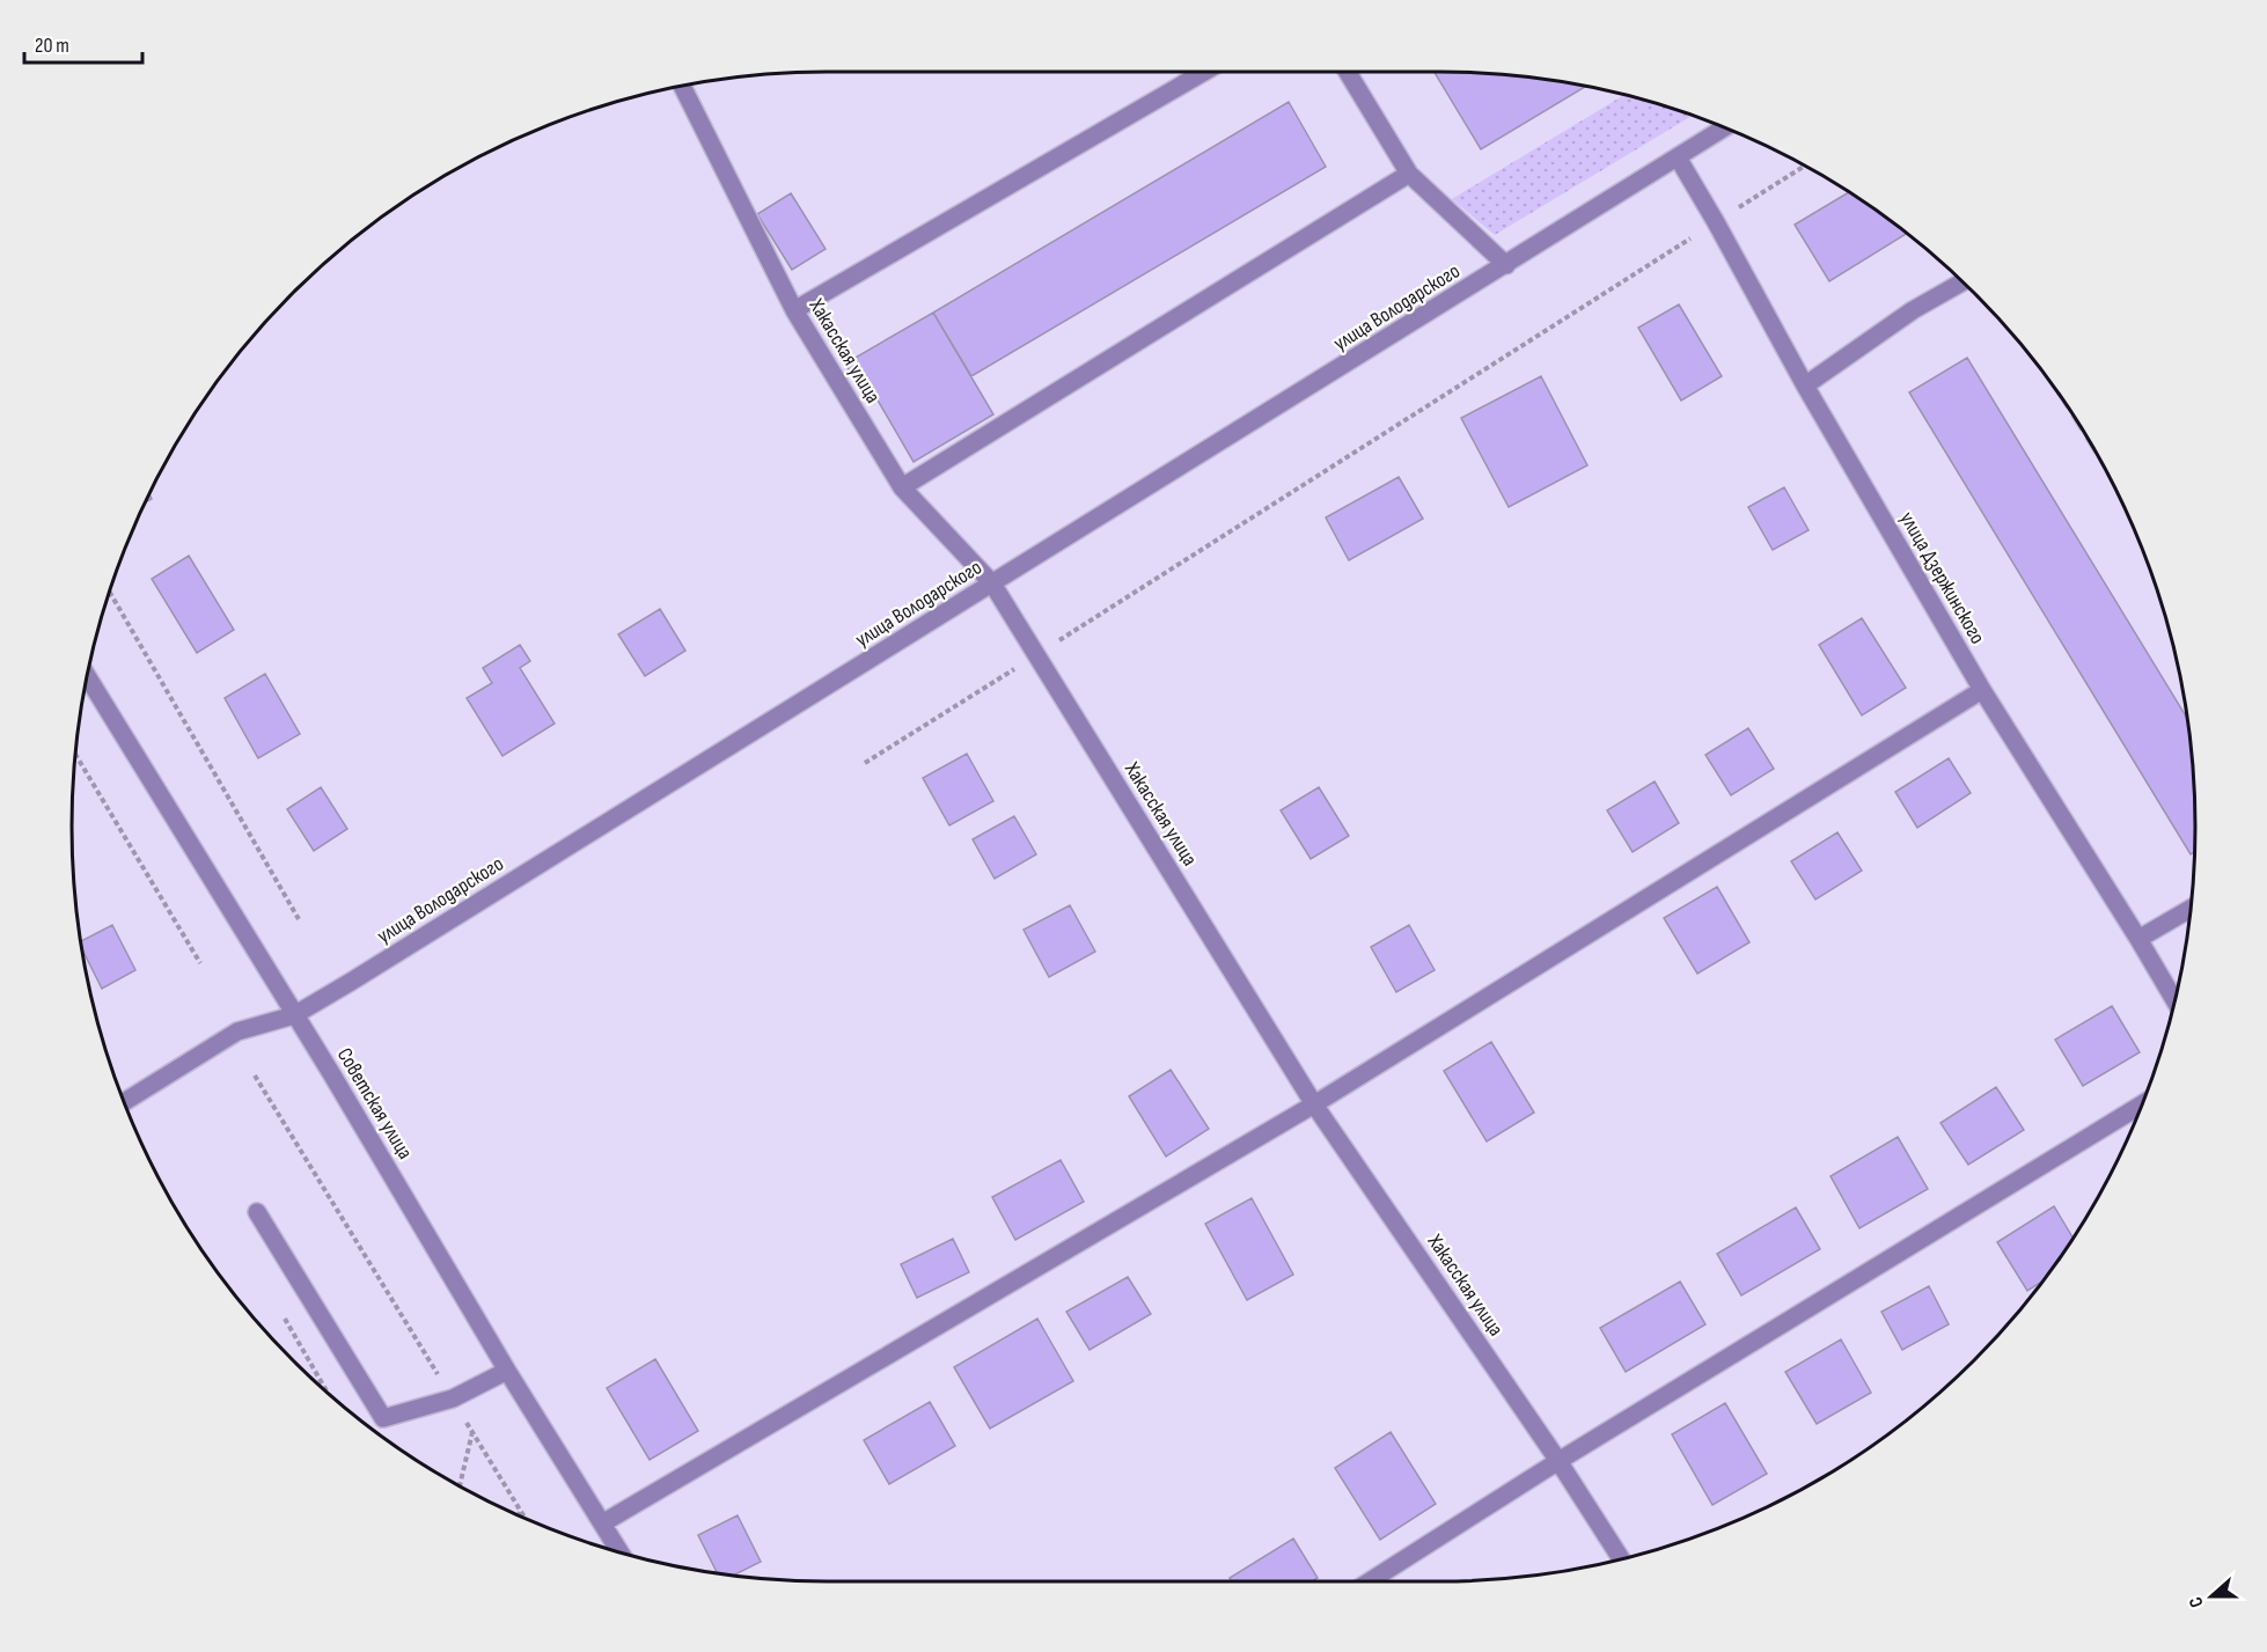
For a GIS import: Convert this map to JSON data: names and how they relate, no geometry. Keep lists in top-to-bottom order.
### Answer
{
  "streets": {
    "street": [
      "улица Володарского",
      "Хакасская улица",
      "улица Дзержинского",
      "Советская улица"
    ]
  },
  "crossings": [
    ["улица Володарского", "Хакасская улица"],
    ["улица Володарского", "улица Дзержинского"],
    ["улица Володарского", "Советская улица"]
  ],
  "scale_bar": "20 m",
  "north": "left"
}
